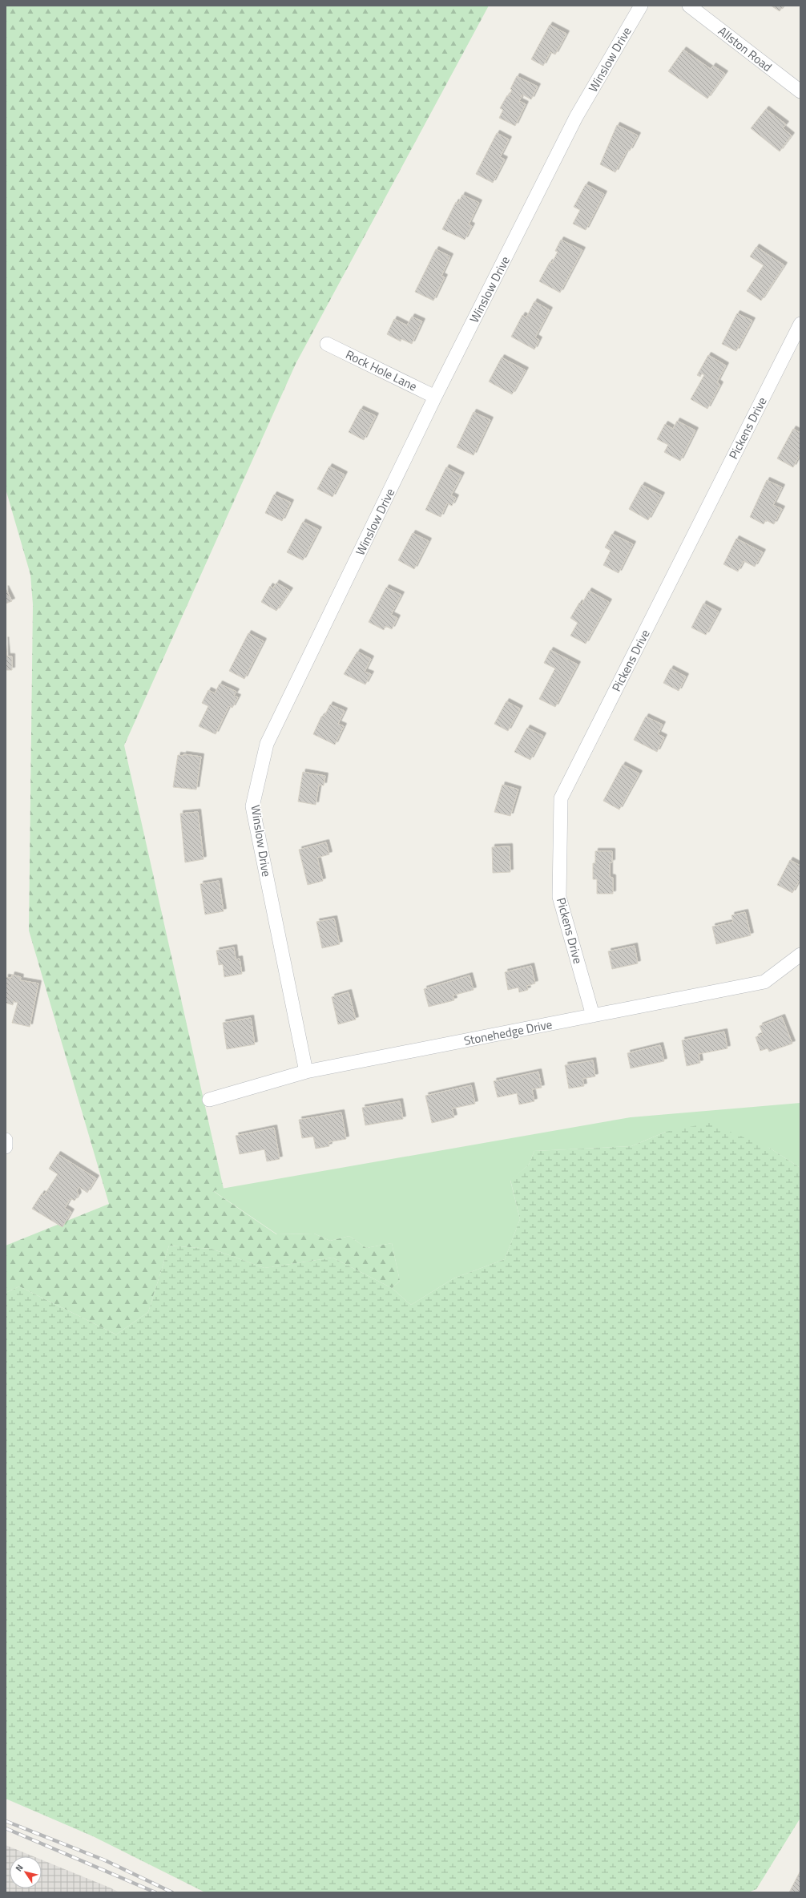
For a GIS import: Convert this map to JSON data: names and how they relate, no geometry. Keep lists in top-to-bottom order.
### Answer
{
  "streets": {
    "street": [
      "Allston Road",
      "Winslow Drive",
      "Rock Hole Lane",
      "Pickens Drive",
      "Stonehedge Drive"
    ]
  },
  "crossings": [
    ["Winslow Drive", "Rock Hole Lane"],
    ["Winslow Drive", "Stonehedge Drive"],
    ["Pickens Drive", "Stonehedge Drive"]
  ],
  "north": "top left"
}
